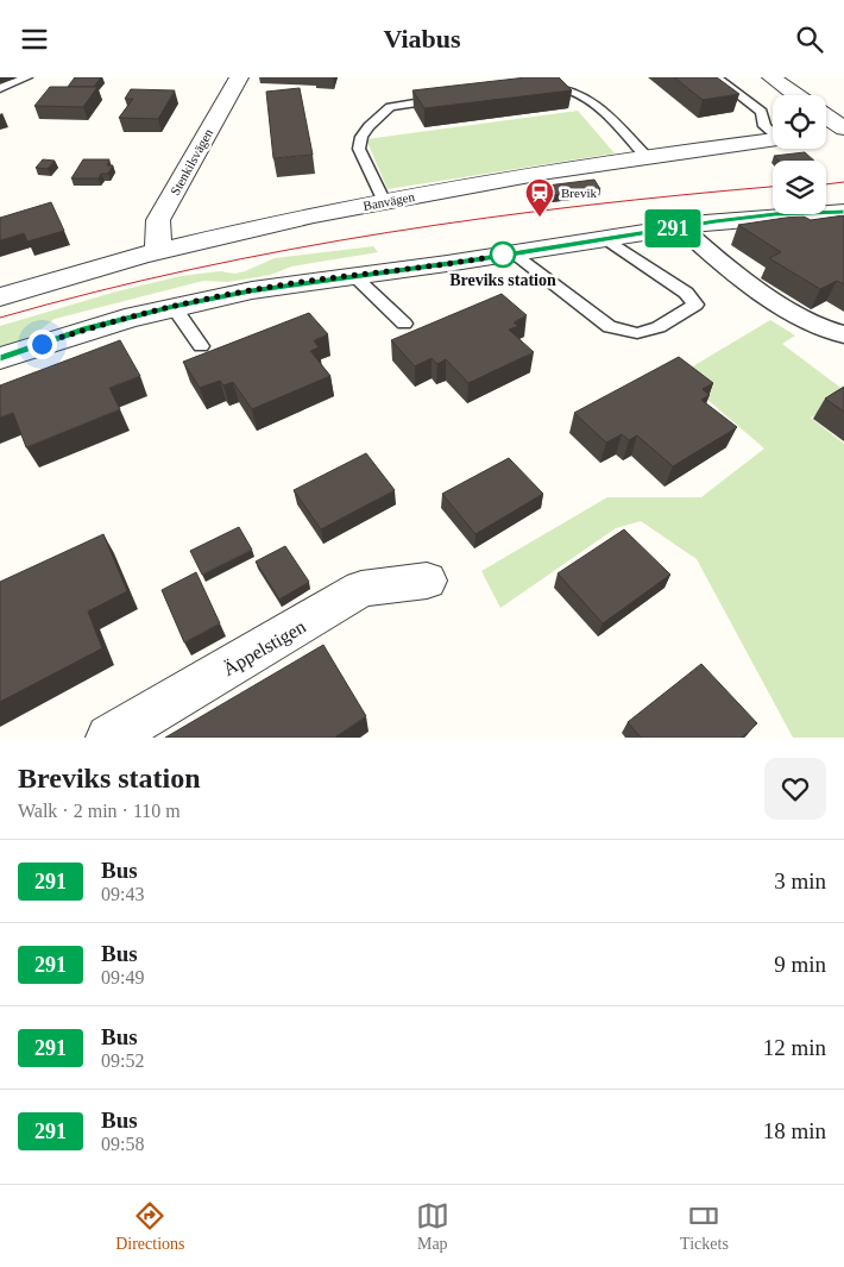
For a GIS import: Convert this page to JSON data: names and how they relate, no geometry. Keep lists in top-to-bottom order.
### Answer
{
  "streets": {
    "street": ["Stenkilsvägen", "Banvägen", "Äppelstigen"]
  },
  "crossings": [
    ["Stenkilsvägen", "Banvägen"]
  ],
  "places": {
    "station": ["Brevik"],
    "other": ["Breviks station"]
  },
  "lines": ["bus line 291"],
  "page": {
    "header": "Viabus",
    "on_map": "291",
    "heading": ["Breviks station", "Walk · 2 min · 110 m"],
    "list": [
      {
        "mark": "291",
        "name": "Bus",
        "note": "09:43",
        "value": "3 min"
      },
      {
        "mark": "291",
        "name": "Bus",
        "note": "09:49",
        "value": "9 min"
      },
      {
        "mark": "291",
        "name": "Bus",
        "note": "09:52",
        "value": "12 min"
      },
      {
        "mark": "291",
        "name": "Bus",
        "note": "09:58",
        "value": "18 min"
      }
    ],
    "tabs": ["Directions", "Map", "Tickets"]
  }
}
